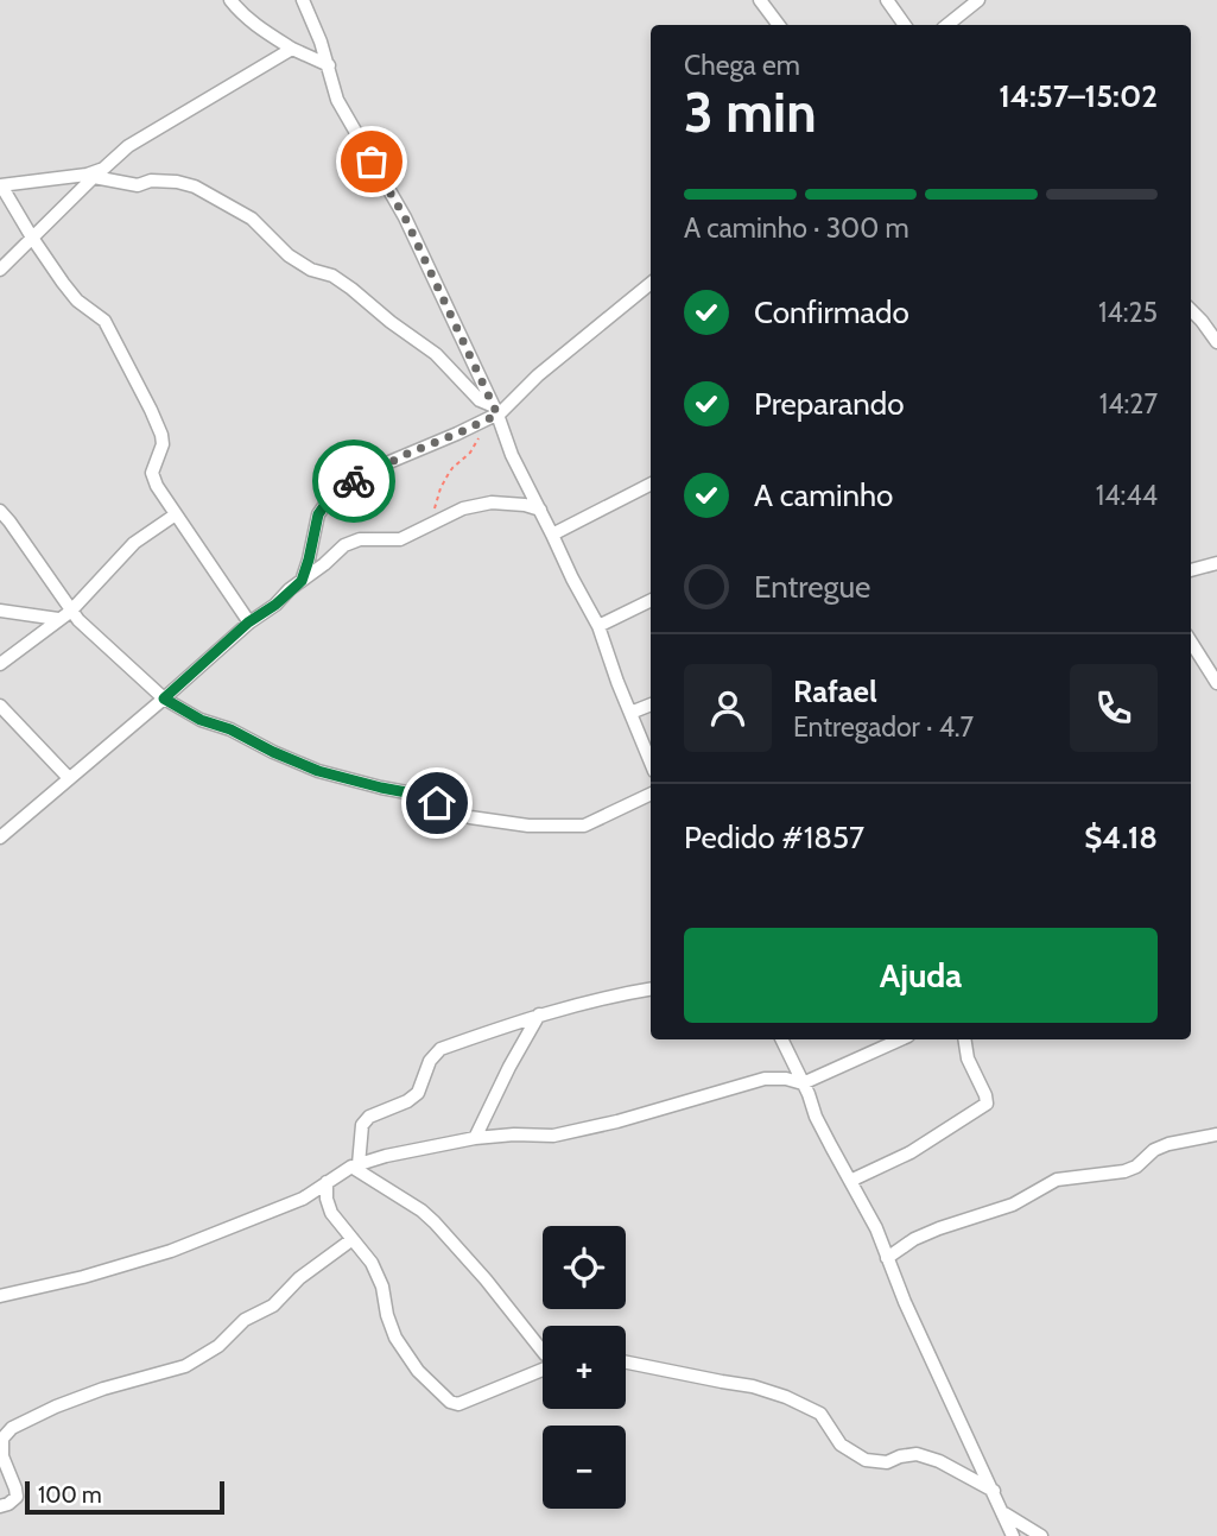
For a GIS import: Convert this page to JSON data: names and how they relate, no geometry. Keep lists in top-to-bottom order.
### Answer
{
  "scale_bar": "100 m",
  "page": {
    "heading": ["3 min", "Chega em", "14:57–15:02"],
    "panel": [
      "Rafael",
      "Entregador · 4.7",
      "Pedido #1857",
      "$4.18"
    ],
    "bar": "A caminho · 300 m",
    "list": [
      ["Confirmado", "14:25"],
      ["Preparando", "14:27"],
      ["A caminho", "14:44"],
      "Entregue"
    ],
    "buttons": "Ajuda",
    "map_buttons": ["+", "−"],
    "scale": "100 m"
  }
}
